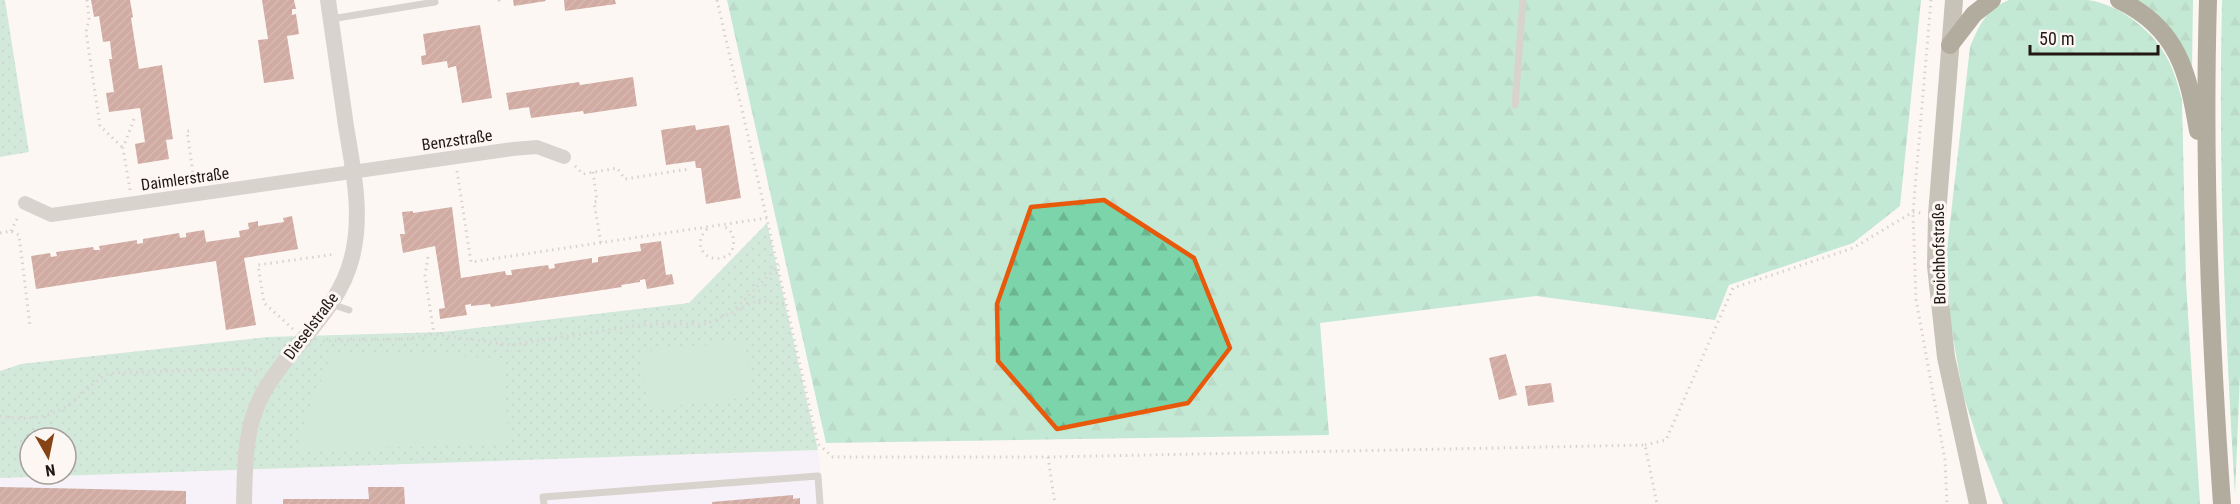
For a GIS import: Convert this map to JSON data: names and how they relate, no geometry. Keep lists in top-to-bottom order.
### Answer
{
  "streets": {
    "main road": ["Broichhofstraße"],
    "street": ["Benzstraße", "Daimlerstraße", "Dieselstraße"]
  },
  "crossings": [
    ["Benzstraße", "Daimlerstraße"],
    ["Benzstraße", "Dieselstraße"],
    ["Daimlerstraße", "Dieselstraße"]
  ],
  "scale_bar": "50 m",
  "north": "bottom"
}
